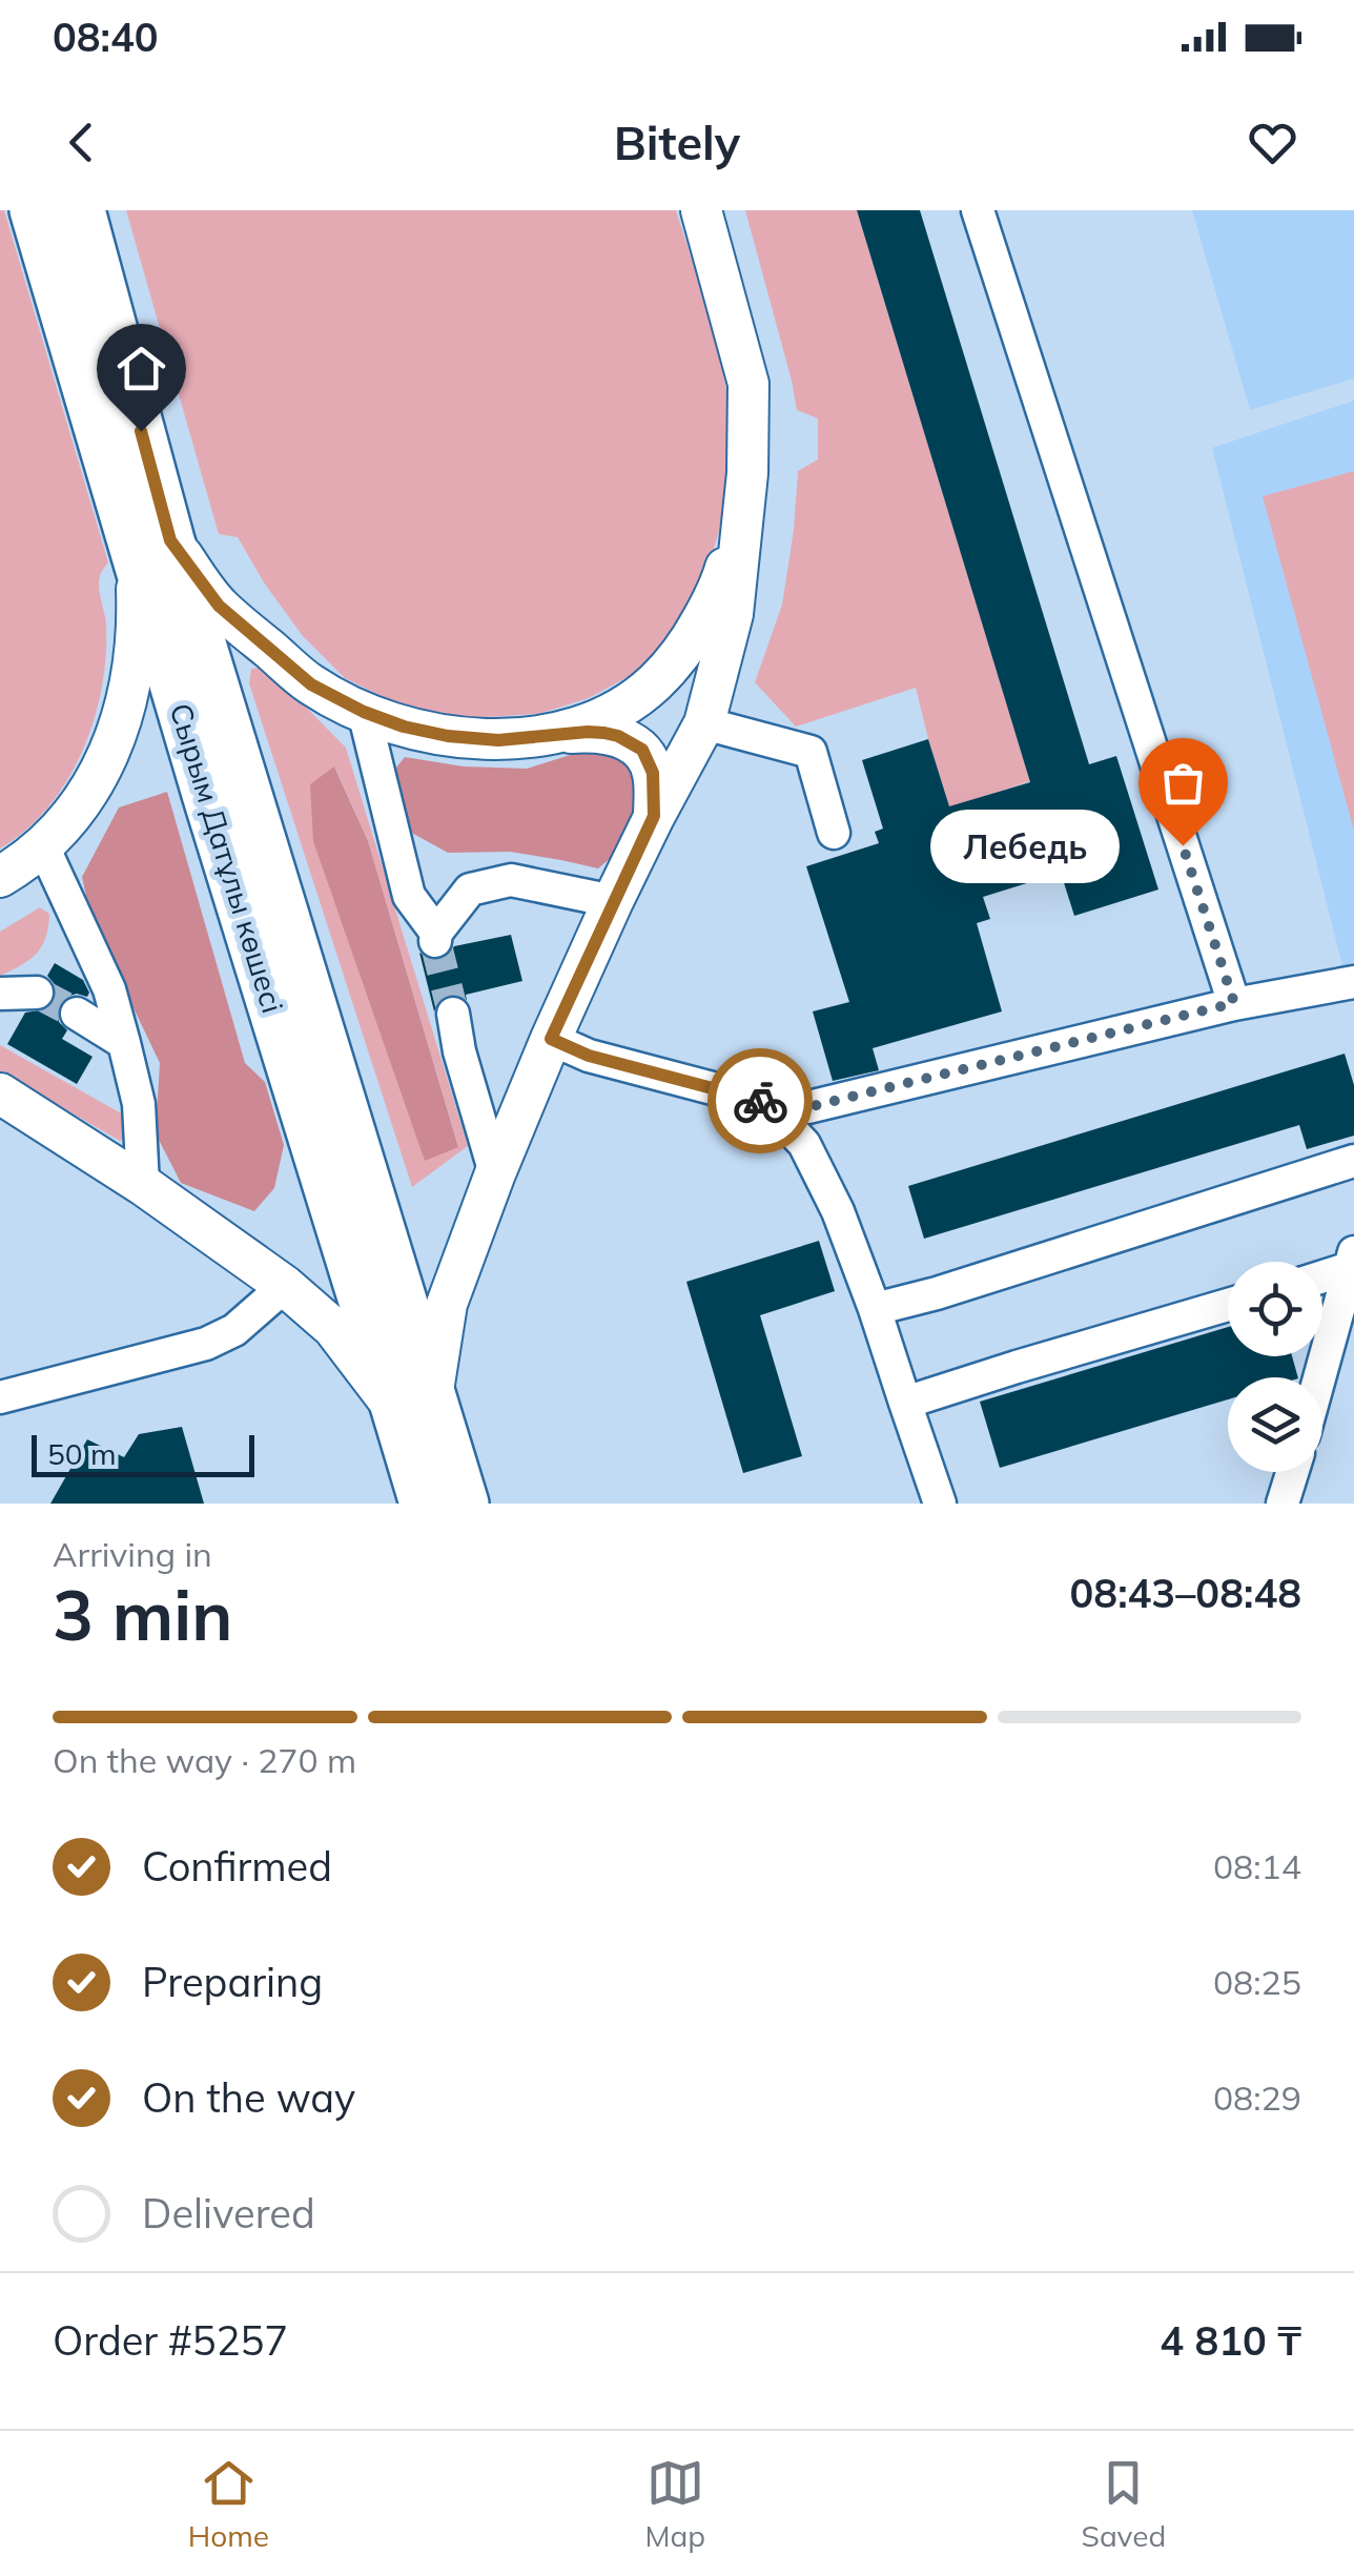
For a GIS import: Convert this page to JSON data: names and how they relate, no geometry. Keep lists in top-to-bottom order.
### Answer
{
  "streets": {
    "highway": ["Сырым Датұлы көшесі"]
  },
  "places": ["Лебедь"],
  "scale_bar": "50 m",
  "page": {
    "status": "08:40",
    "header": "Bitely",
    "bubble": "Лебедь",
    "scale": "50 m",
    "heading": ["3 min", "Arriving in", "08:43–08:48"],
    "panel": ["Order #5257", "4 810 ₸"],
    "bar": "On the way · 270 m",
    "list": [
      ["Confirmed", "08:14"],
      ["Preparing", "08:25"],
      ["On the way", "08:29"],
      "Delivered"
    ],
    "tabs": ["Home", "Map", "Saved"]
  }
}
